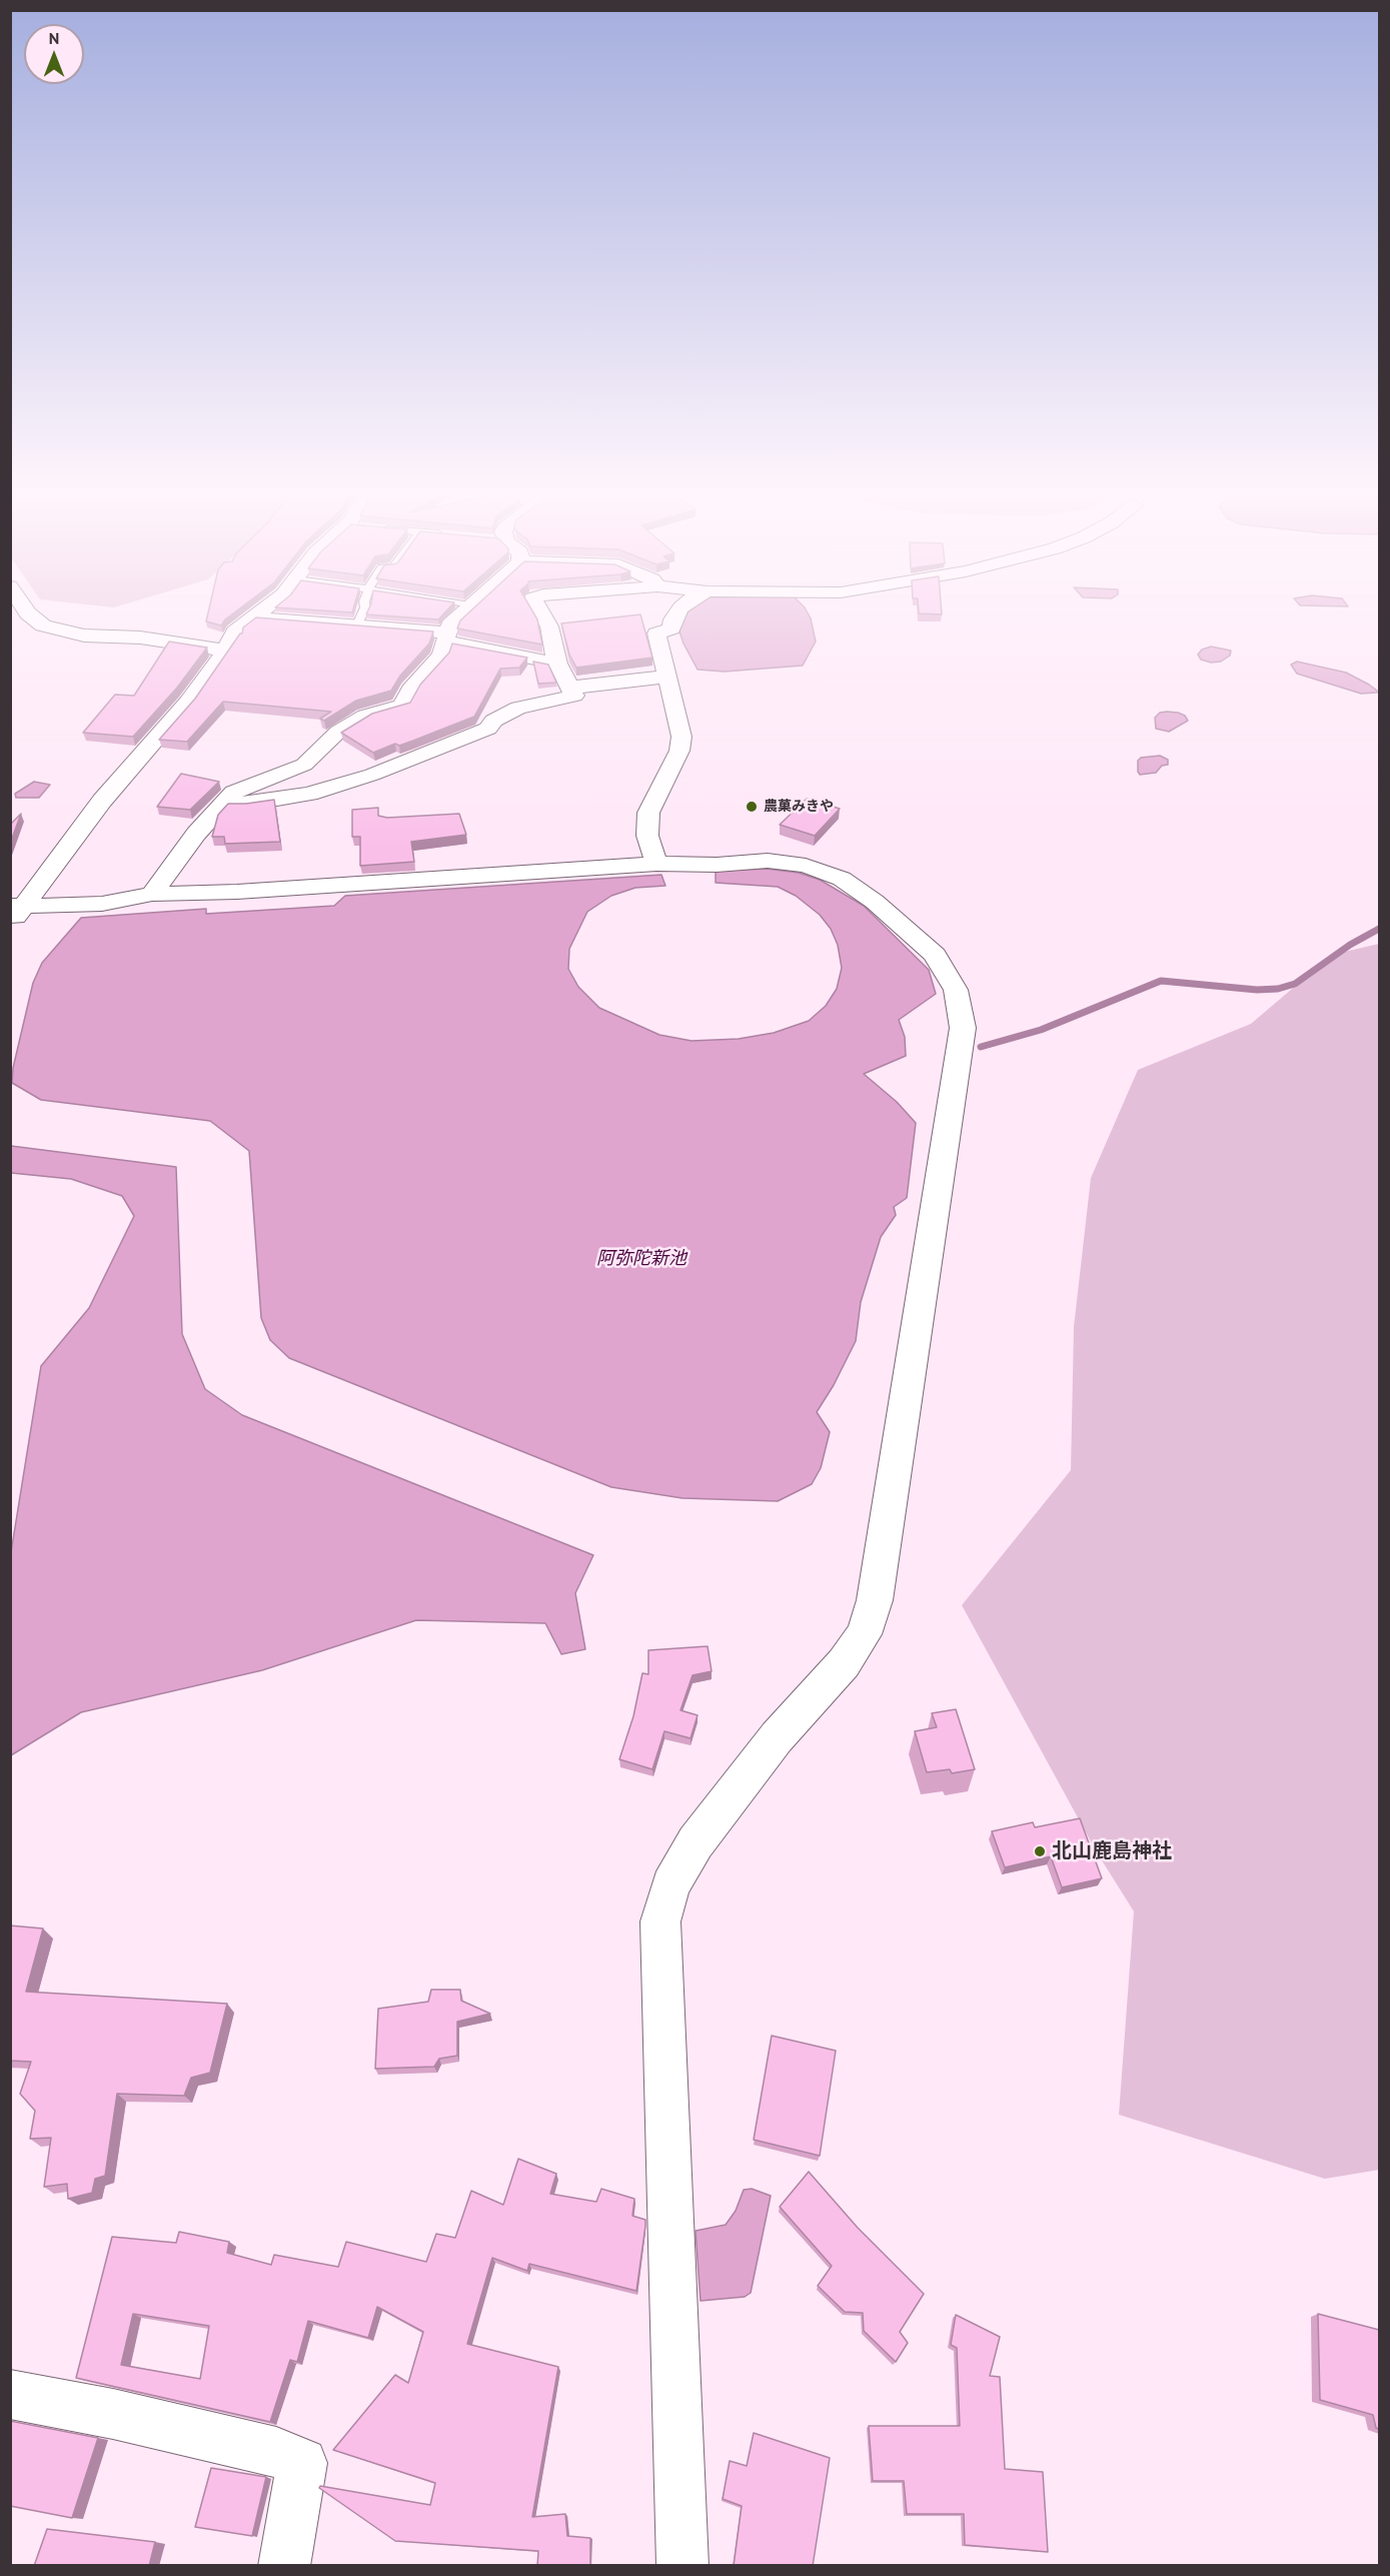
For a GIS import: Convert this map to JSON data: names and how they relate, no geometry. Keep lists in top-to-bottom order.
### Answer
{
  "water": ["阿弥陀新池"],
  "places": ["農菓みきや", "北山鹿島神社"],
  "north": "top"
}
